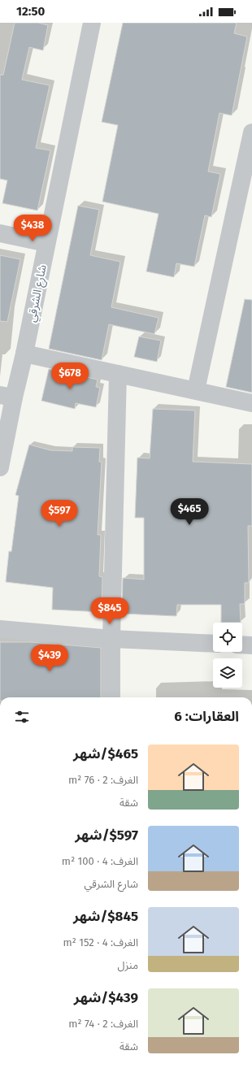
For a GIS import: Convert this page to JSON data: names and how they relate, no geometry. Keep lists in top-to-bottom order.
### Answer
{
  "streets": {
    "street": ["شارع الشرقي"]
  },
  "page": {
    "status": "12:50",
    "price": [
      "$438",
      "$678",
      "$465",
      "$597",
      "$845",
      "$439"
    ],
    "heading": "العقارات: 6",
    "list": [
      {
        "name": "$465/شهر",
        "note": "الغرف: 2 · 76 m² · شقة"
      },
      {
        "name": "$597/شهر",
        "note": "الغرف: 4 · 100 m² · شارع الشرقي"
      },
      {
        "name": "$845/شهر",
        "note": "الغرف: 4 · 152 m² · منزل"
      },
      {
        "name": "$439/شهر",
        "note": "الغرف: 2 · 74 m² · شقة"
      }
    ]
  }
}
